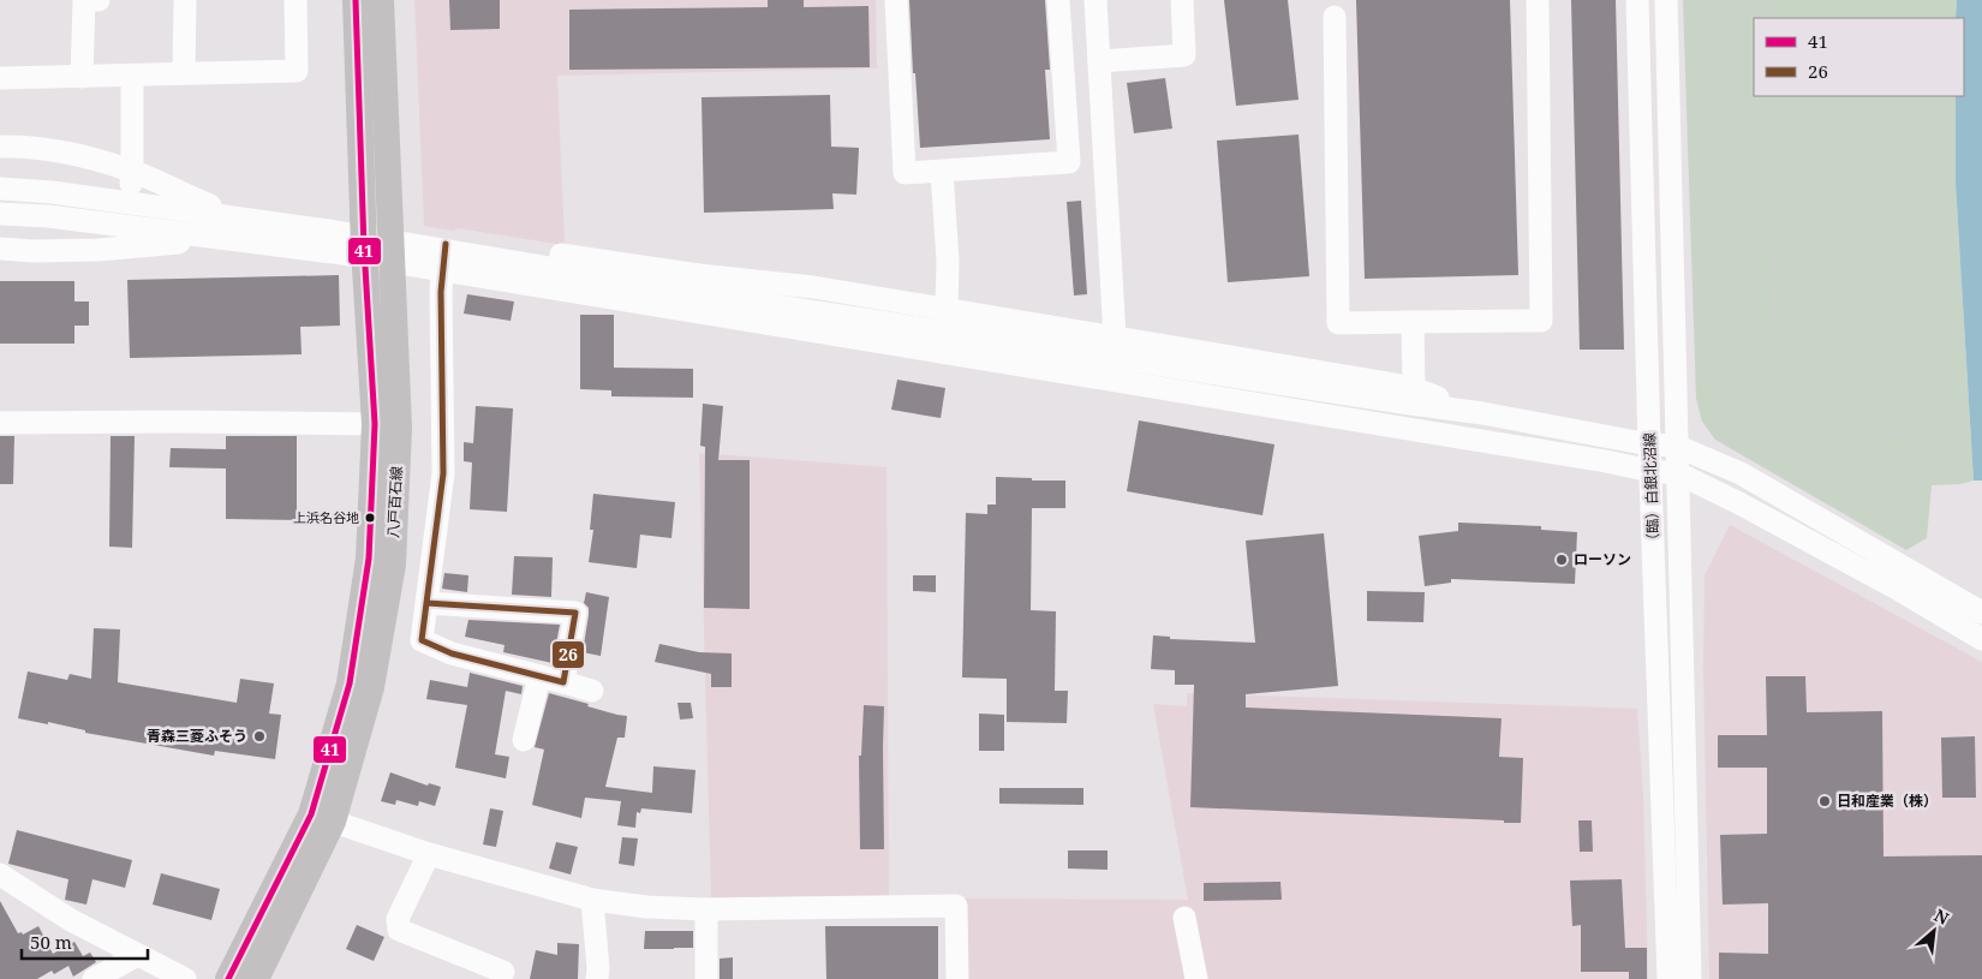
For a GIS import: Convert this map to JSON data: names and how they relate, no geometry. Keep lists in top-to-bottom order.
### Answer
{
  "streets": {
    "main road": ["八戸百石線"],
    "street": ["（臨）白銀北沼線"]
  },
  "places": [
    "上浜名谷地",
    "ローソン",
    "青森三菱ふそう",
    "日和産業（株）"
  ],
  "lines": ["transit line 41", "transit line 26"],
  "legend": ["41", "26"],
  "scale_bar": "50 m",
  "north": "top right"
}
